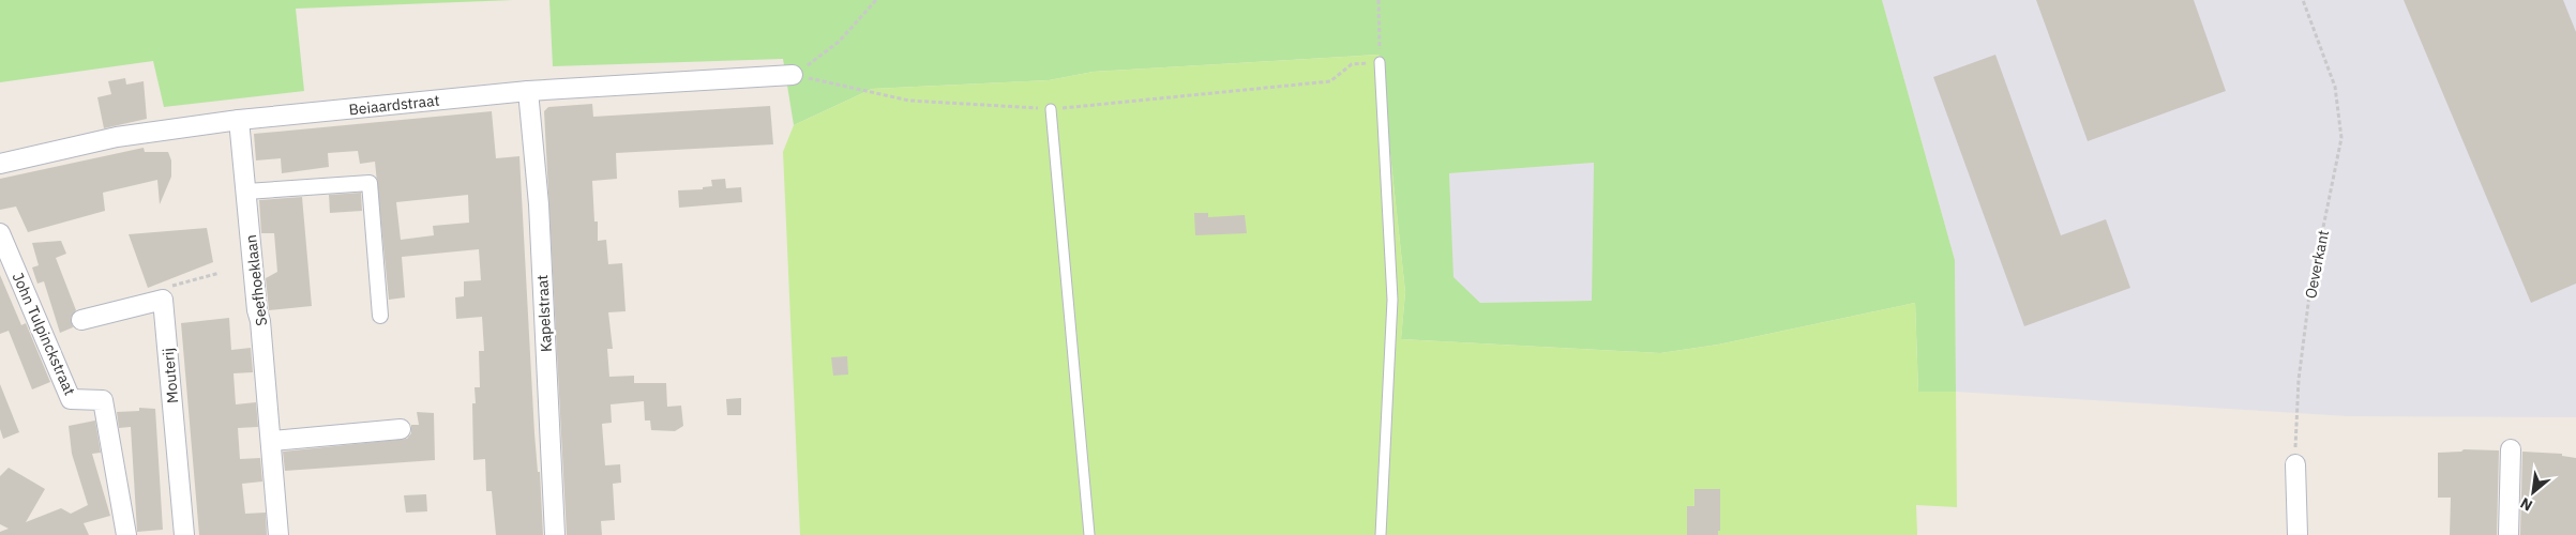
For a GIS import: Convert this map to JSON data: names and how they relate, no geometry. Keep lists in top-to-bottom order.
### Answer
{
  "streets": {
    "street": [
      "Beiaardstraat",
      "Seefhoeklaan",
      "Kapelstraat",
      "John Tulpinckstraat",
      "Mouterij"
    ],
    "path": ["Oeverkant"]
  },
  "crossings": [
    ["Beiaardstraat", "Seefhoeklaan"],
    ["Beiaardstraat", "Kapelstraat"]
  ],
  "north": "bottom left"
}
